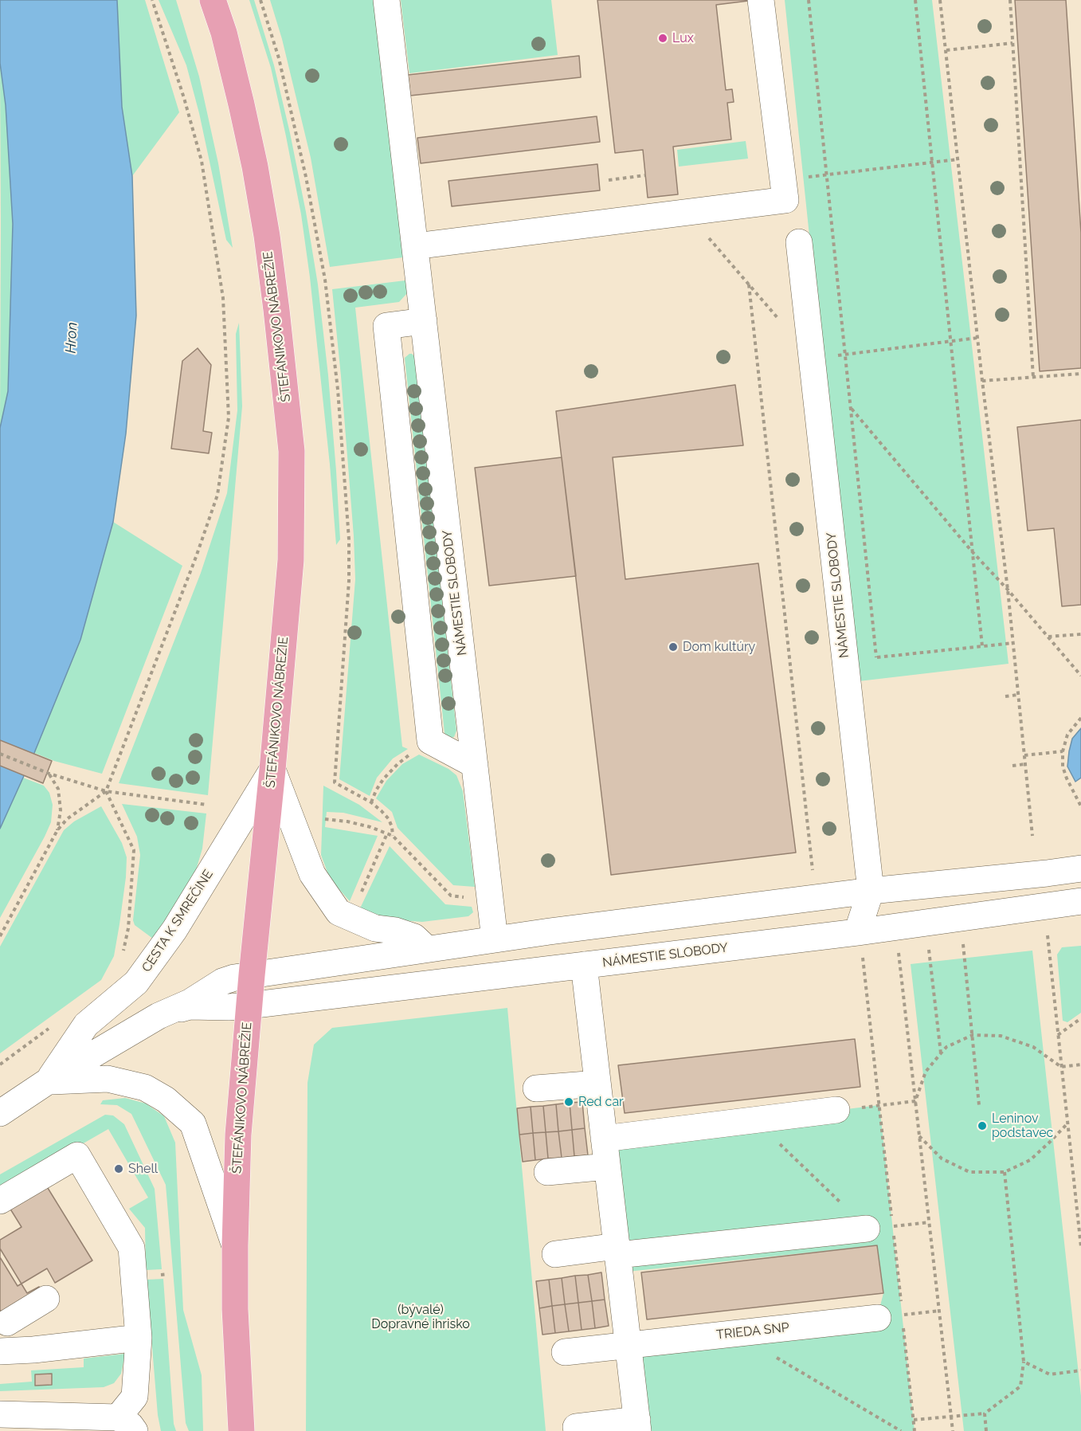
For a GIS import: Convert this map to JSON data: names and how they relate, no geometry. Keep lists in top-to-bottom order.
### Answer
{
  "streets": {
    "main road": ["ŠTEFÁNIKOVO NÁBREŽIE"],
    "street": ["NÁMESTIE SLOBODY", "CESTA K SMREČINE", "TRIEDA SNP"]
  },
  "crossings": [
    ["ŠTEFÁNIKOVO NÁBREŽIE", "NÁMESTIE SLOBODY"],
    ["ŠTEFÁNIKOVO NÁBREŽIE", "CESTA K SMREČINE"],
    ["NÁMESTIE SLOBODY", "CESTA K SMREČINE"]
  ],
  "water": ["Hron"],
  "parks": ["(bývalé) Dopravné ihrisko"],
  "places": [
    "Lux",
    "Dom kultúry",
    "Red car",
    "Leninov podstavec",
    "Shell"
  ]
}
